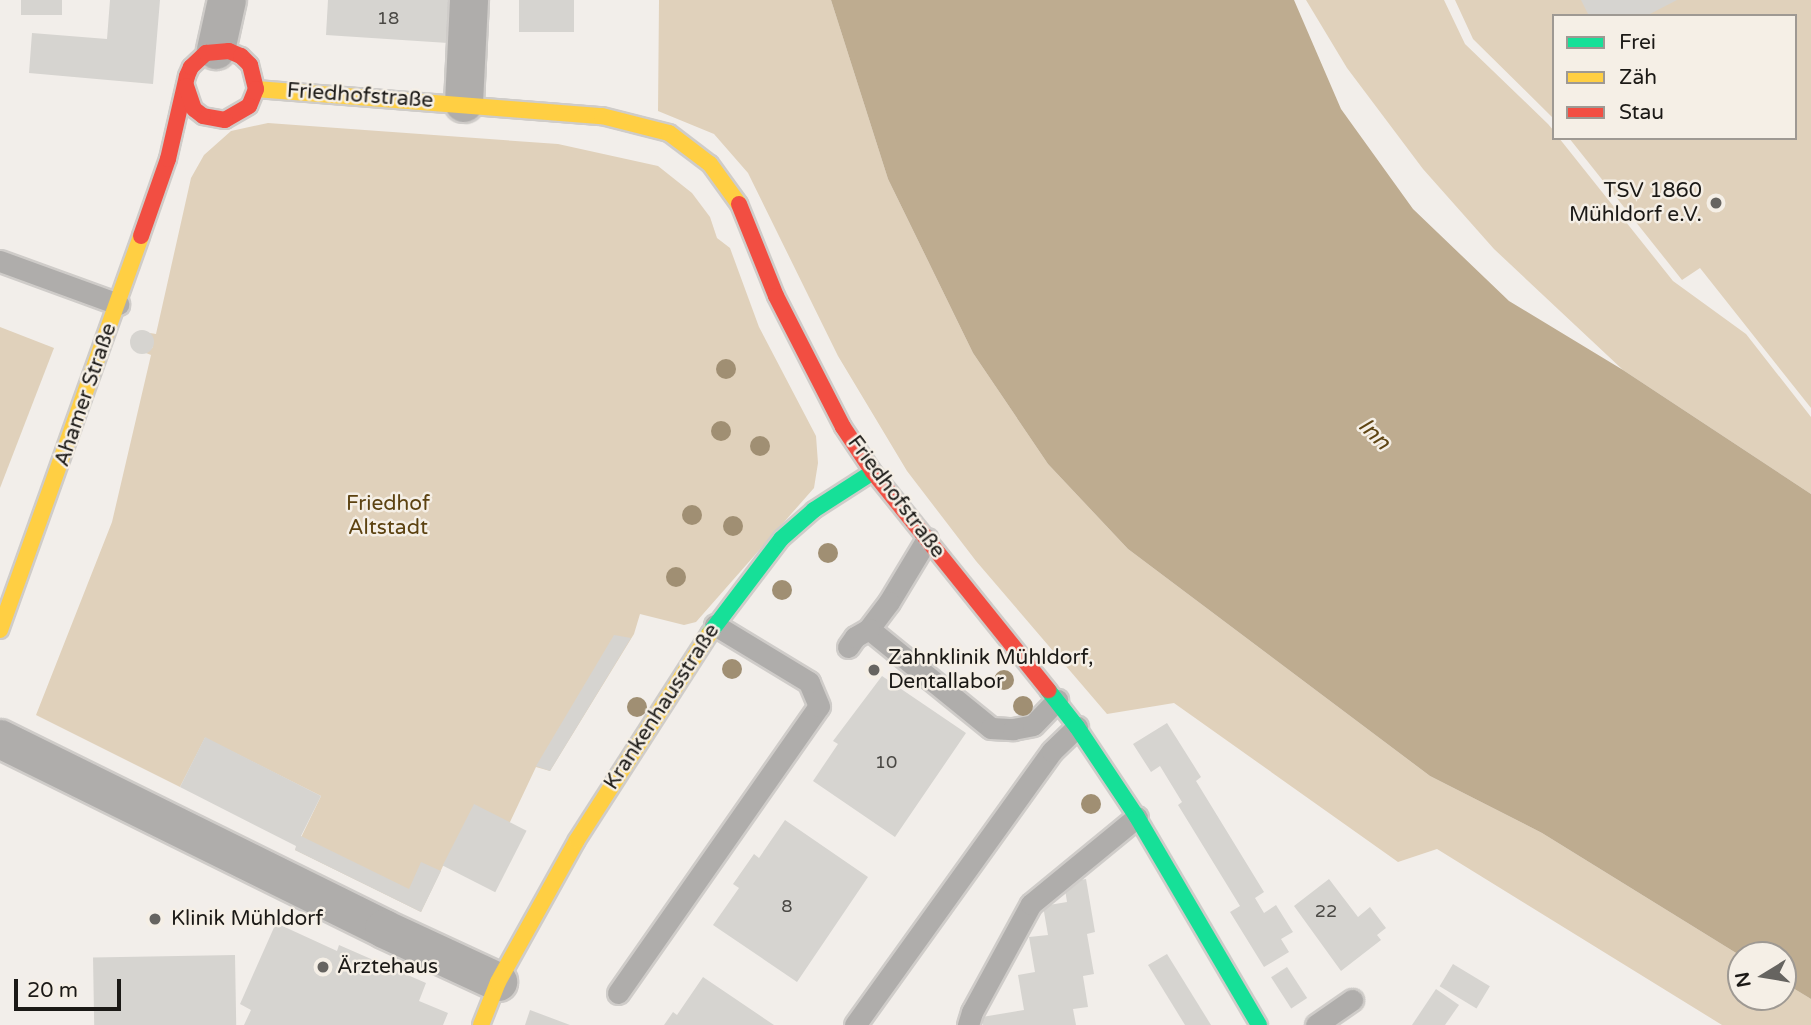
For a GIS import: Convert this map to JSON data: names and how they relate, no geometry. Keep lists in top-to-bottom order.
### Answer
{
  "streets": {
    "street": ["Friedhofstraße", "Ahamer Straße", "Krankenhausstraße"]
  },
  "crossings": [
    ["Friedhofstraße", "Ahamer Straße"],
    ["Friedhofstraße", "Krankenhausstraße"]
  ],
  "water": ["Inn"],
  "parks": ["Friedhof Altstadt"],
  "places": [
    "TSV 1860 Mühldorf e.V.",
    "Zahnklinik Mühldorf, Dentallabor",
    "Klinik Mühldorf",
    "Ärztehaus"
  ],
  "house_numbers": [
    "18",
    "10",
    "8",
    "22"
  ],
  "legend": ["Frei", "Zäh", "Stau"],
  "scale_bar": "20 m",
  "north": "left"
}
